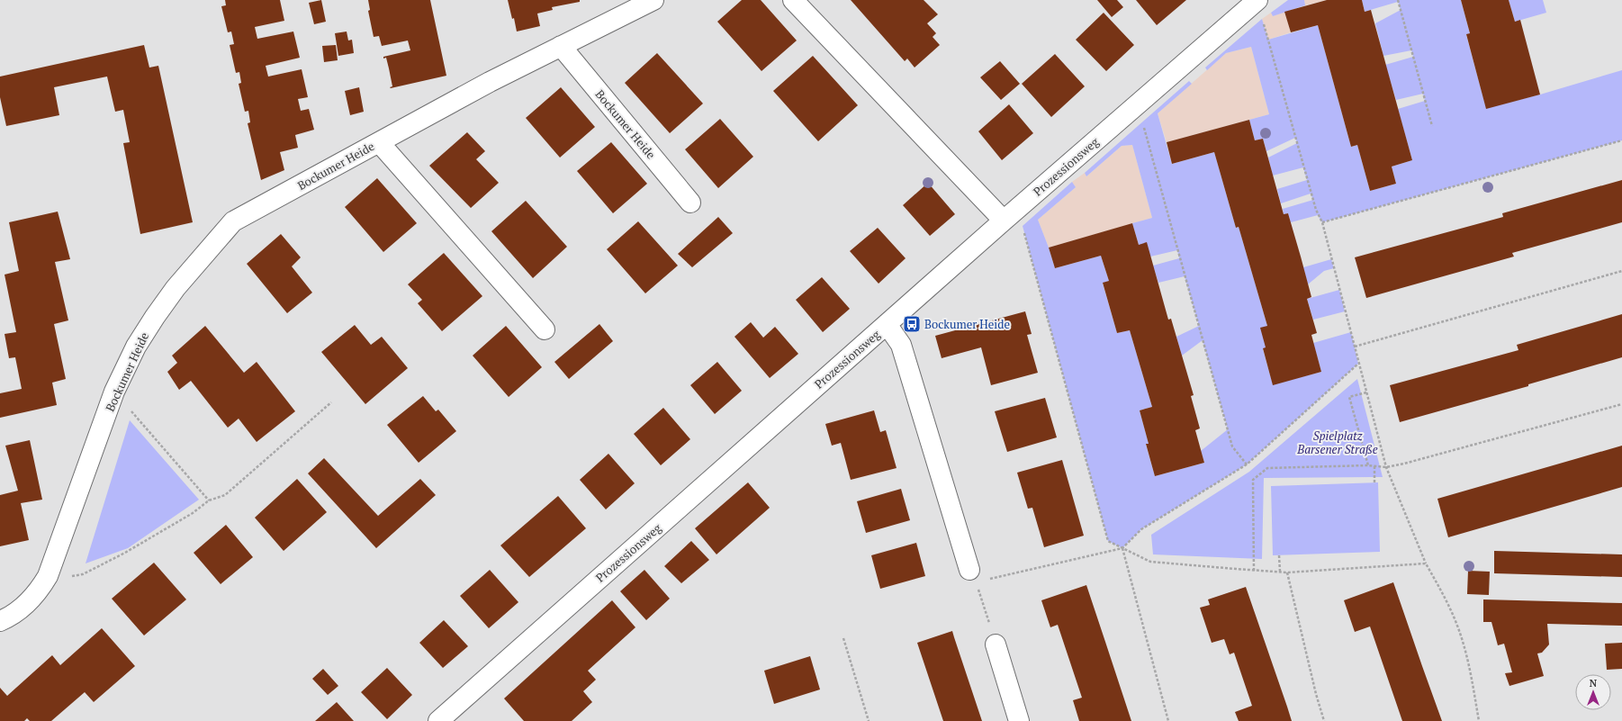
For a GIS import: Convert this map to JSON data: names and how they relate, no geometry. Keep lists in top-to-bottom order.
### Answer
{
  "streets": {
    "street": ["Bockumer Heide", "Prozessionsweg"]
  },
  "parks": ["Spielplatz Barsener Straße"],
  "places": {
    "bus stop": ["Bockumer Heide"]
  },
  "north": "top"
}
